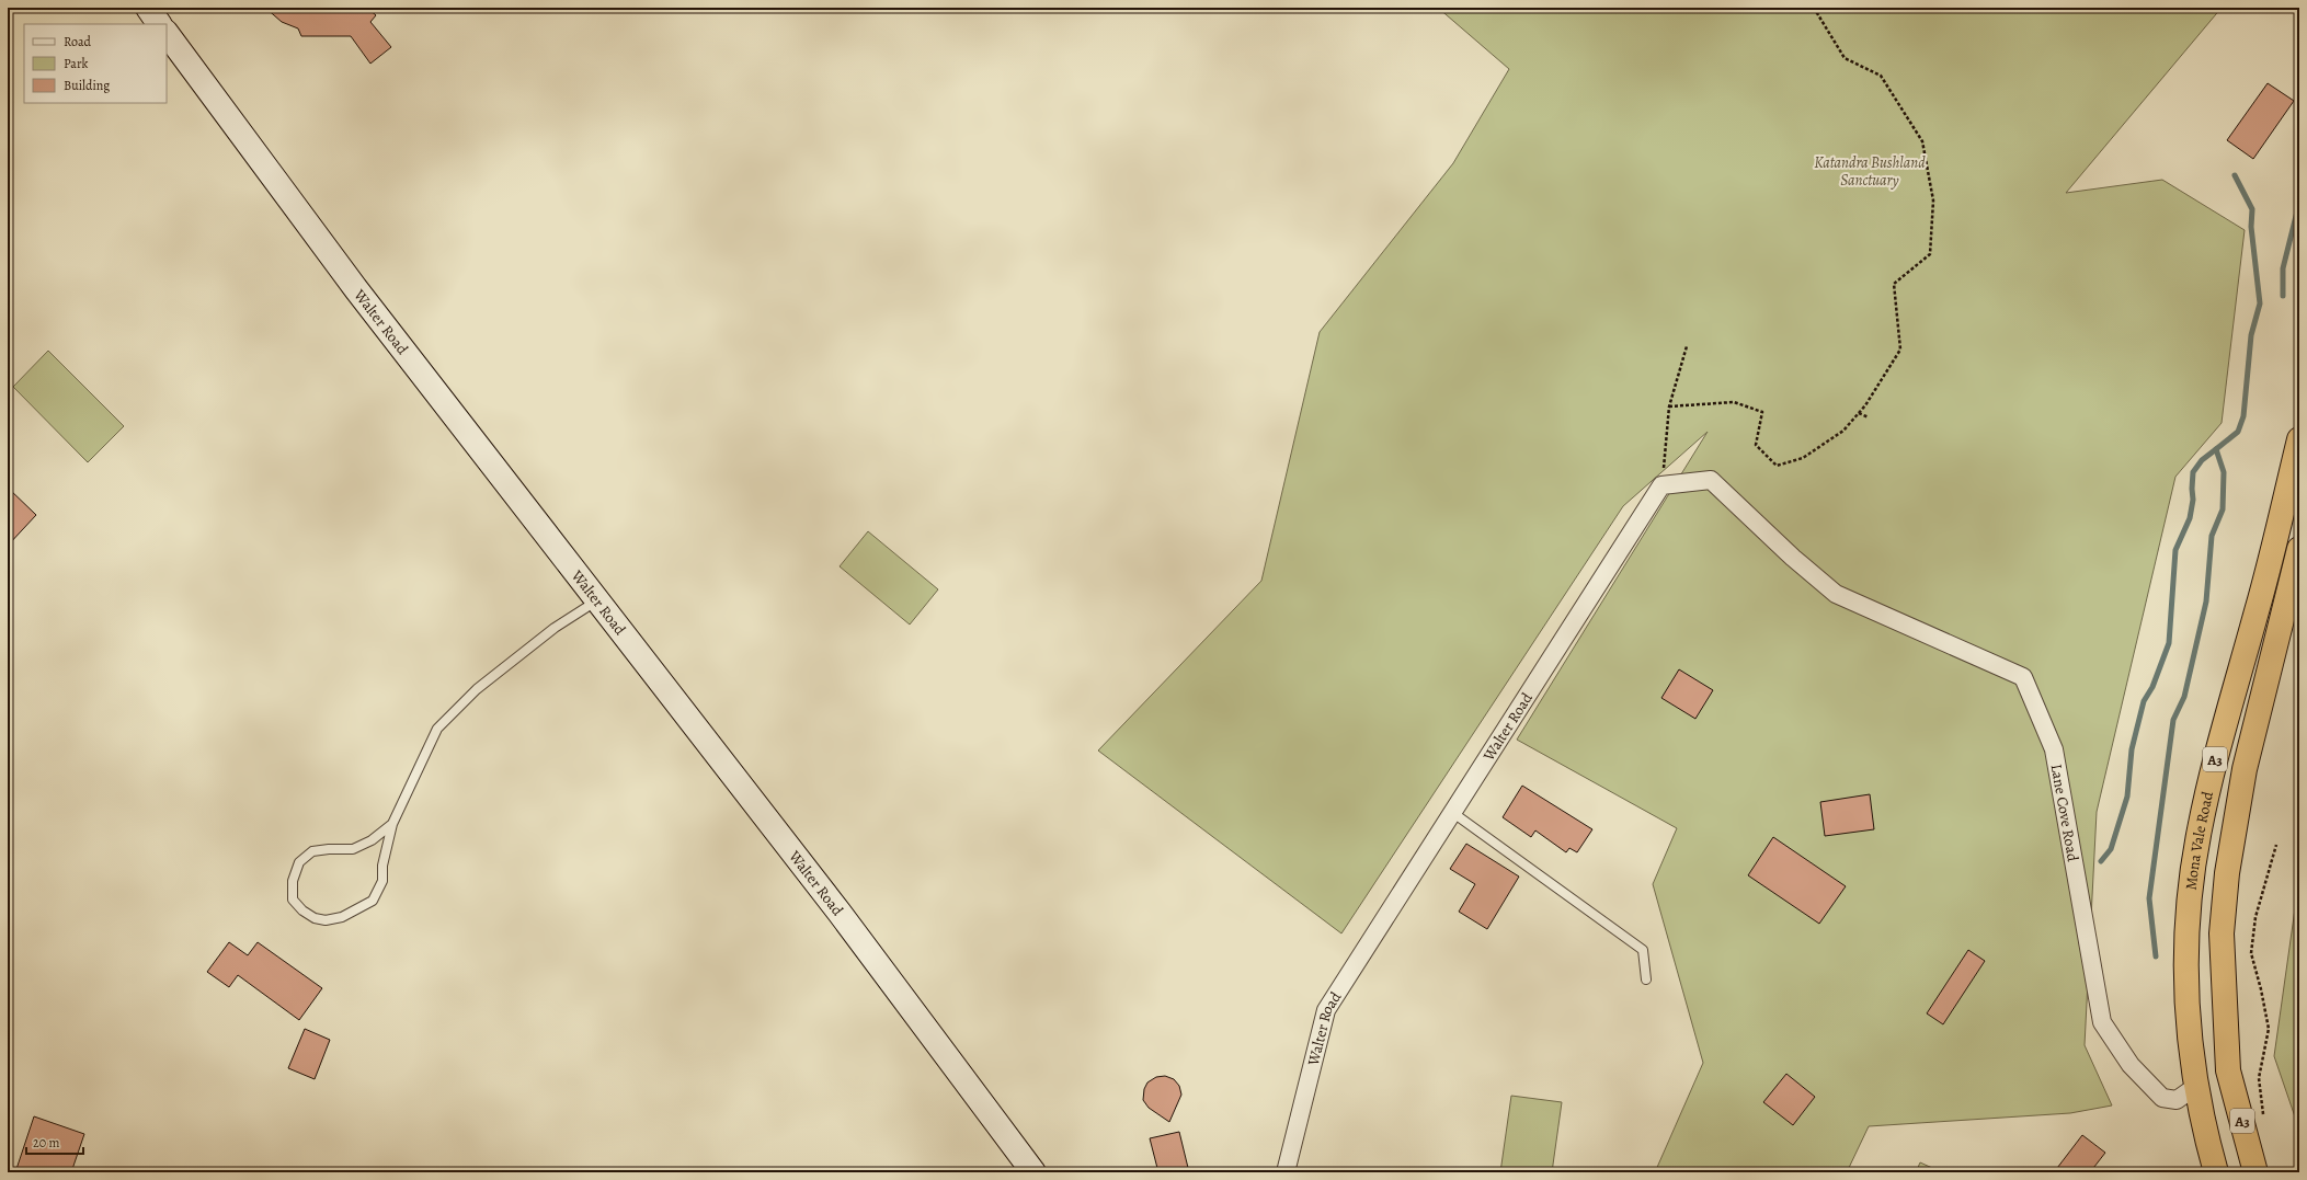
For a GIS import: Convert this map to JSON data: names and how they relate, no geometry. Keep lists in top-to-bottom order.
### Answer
{
  "streets": {
    "highway": ["A3", "Mona Vale Road"],
    "street": ["Walter Road", "Lane Cove Road"]
  },
  "crossings": [
    ["Walter Road", "Lane Cove Road"],
    ["Lane Cove Road", "Mona Vale Road"]
  ],
  "parks": ["Katandra Bushland Sanctuary"],
  "legend": ["Road", "Park", "Building"],
  "scale_bar": "20 m"
}
